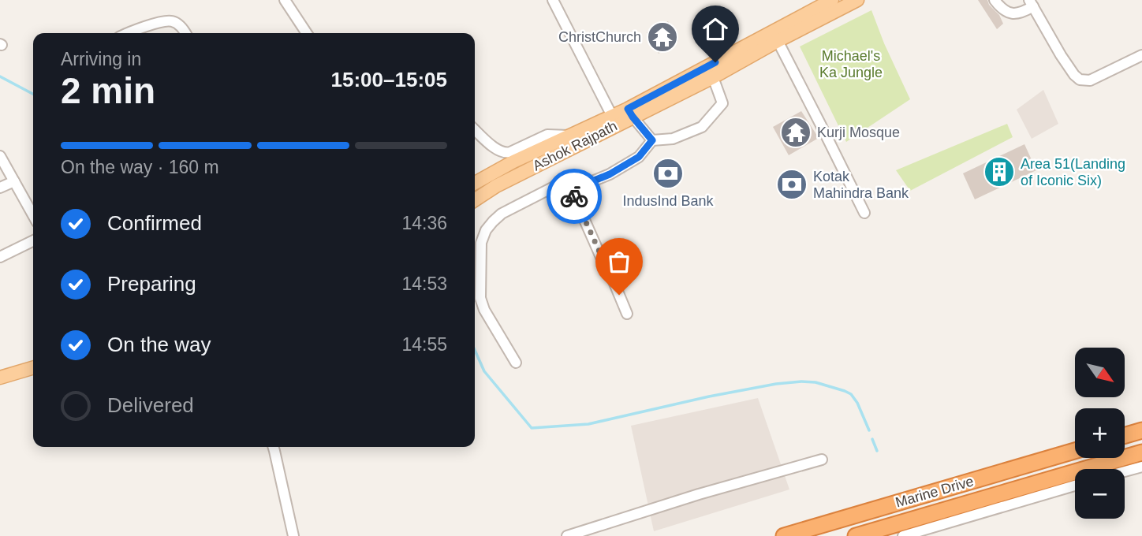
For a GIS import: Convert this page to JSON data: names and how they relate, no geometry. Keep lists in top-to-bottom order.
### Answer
{
  "streets": {
    "highway": ["Marine Drive"],
    "main road": ["Ashok Rajpath"]
  },
  "parks": ["Michael's Ka Jungle"],
  "places": {
    "temple": ["ChristChurch", "Kurji Mosque"],
    "building": ["Area 51(Landing of Iconic Six)"],
    "bank": ["IndusInd Bank", "Kotak Mahindra Bank"]
  },
  "north": "bottom right",
  "page": {
    "heading": ["2 min", "Arriving in", "15:00–15:05"],
    "bar": "On the way · 160 m",
    "list": [
      ["Confirmed", "14:36"],
      ["Preparing", "14:53"],
      ["On the way", "14:55"],
      "Delivered"
    ],
    "map_buttons": ["+", "−"]
  }
}
